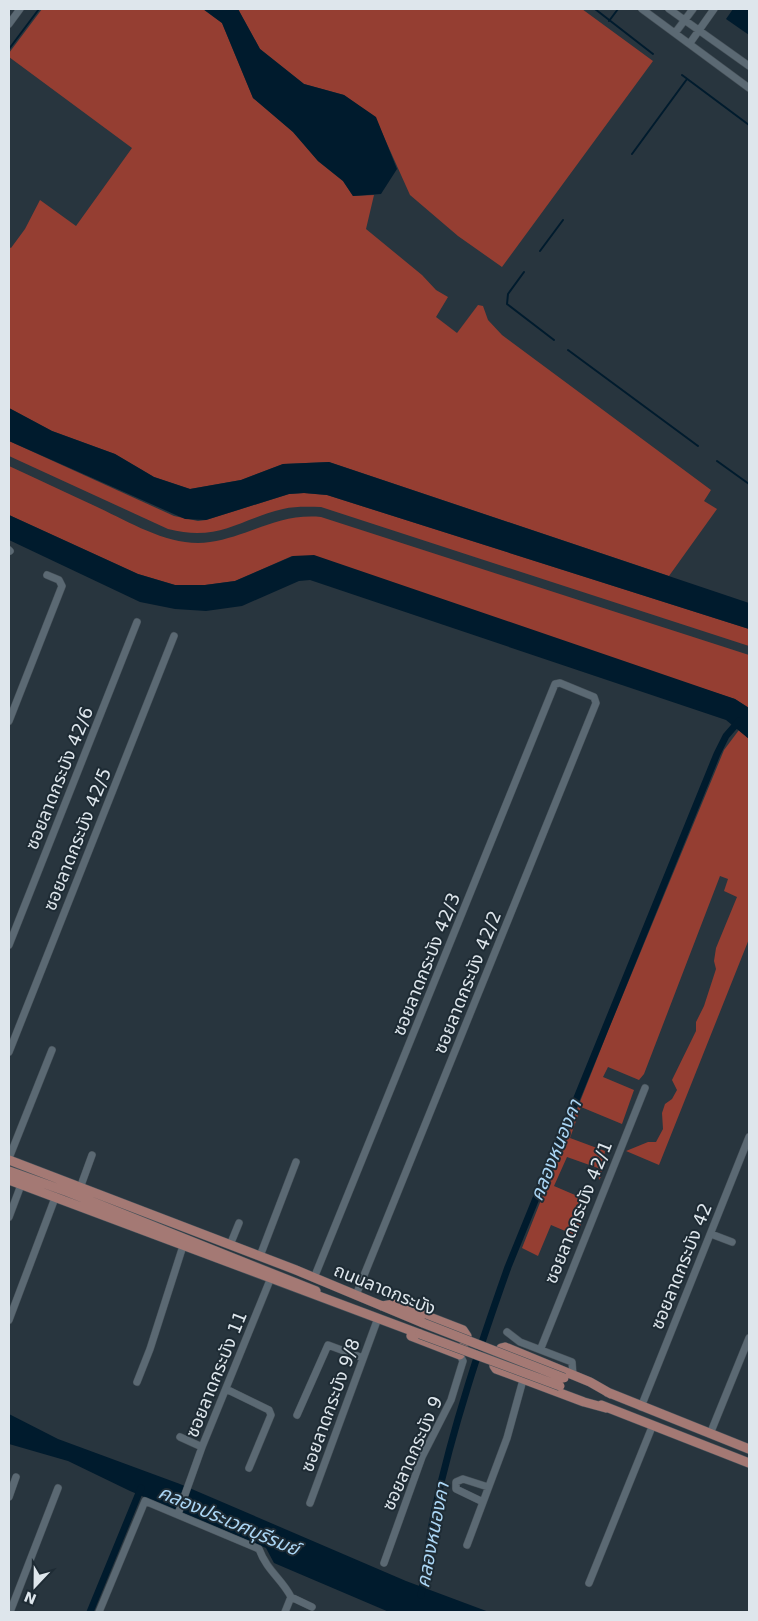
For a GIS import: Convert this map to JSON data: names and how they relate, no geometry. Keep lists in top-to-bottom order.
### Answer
{
  "streets": {
    "main road": ["ถนนลาดกระบัง"],
    "street": [
      "ซอยลาดกระบัง 42/6",
      "ซอยลาดกระบัง 42/5",
      "ซอยลาดกระบัง 42/3",
      "ซอยลาดกระบัง 42/2",
      "ซอยลาดกระบัง 42/1",
      "ซอยลาดกระบัง 42",
      "ซอยลาดกระบัง 11",
      "ซอยลาดกระบัง 9/8",
      "ซอยลาดกระบัง 9"
    ]
  },
  "crossings": [
    ["ซอยลาดกระบัง 42/3", "ซอยลาดกระบัง 42/2"],
    ["ซอยลาดกระบัง 42/3", "ถนนลาดกระบัง"],
    ["ซอยลาดกระบัง 42/2", "ถนนลาดกระบัง"],
    ["ซอยลาดกระบัง 42", "ถนนลาดกระบัง"],
    ["ถนนลาดกระบัง", "ซอยลาดกระบัง 11"],
    ["ถนนลาดกระบัง", "ซอยลาดกระบัง 9/8"]
  ],
  "water": ["คลองหนองคา", "คลองประเวศบุรีรมย์"],
  "north": "bottom"
}
